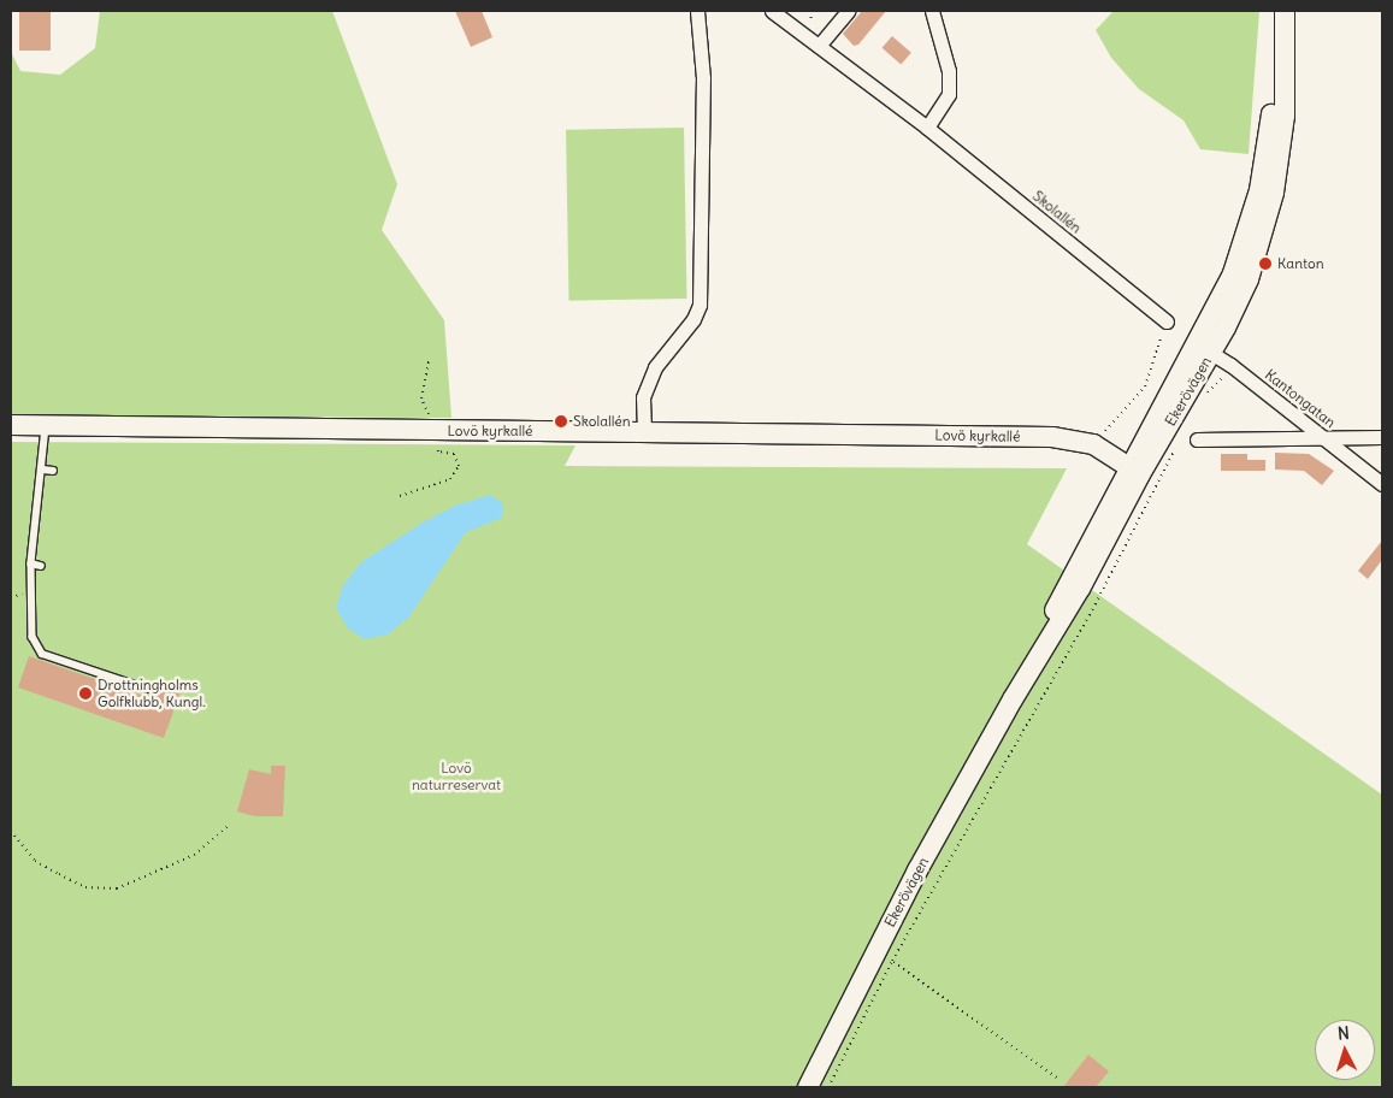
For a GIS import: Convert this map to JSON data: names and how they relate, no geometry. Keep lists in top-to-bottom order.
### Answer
{
  "streets": {
    "main road": ["Ekerövägen", "Lovö kyrkallé"],
    "street": ["Skolallén", "Kantongatan"]
  },
  "crossings": [
    ["Ekerövägen", "Kantongatan"],
    ["Ekerövägen", "Lovö kyrkallé"]
  ],
  "parks": ["Lovö naturreservat"],
  "places": ["Kanton", "Skolallén", "Drottningholms Golfklubb, Kungl."],
  "north": "top"
}
